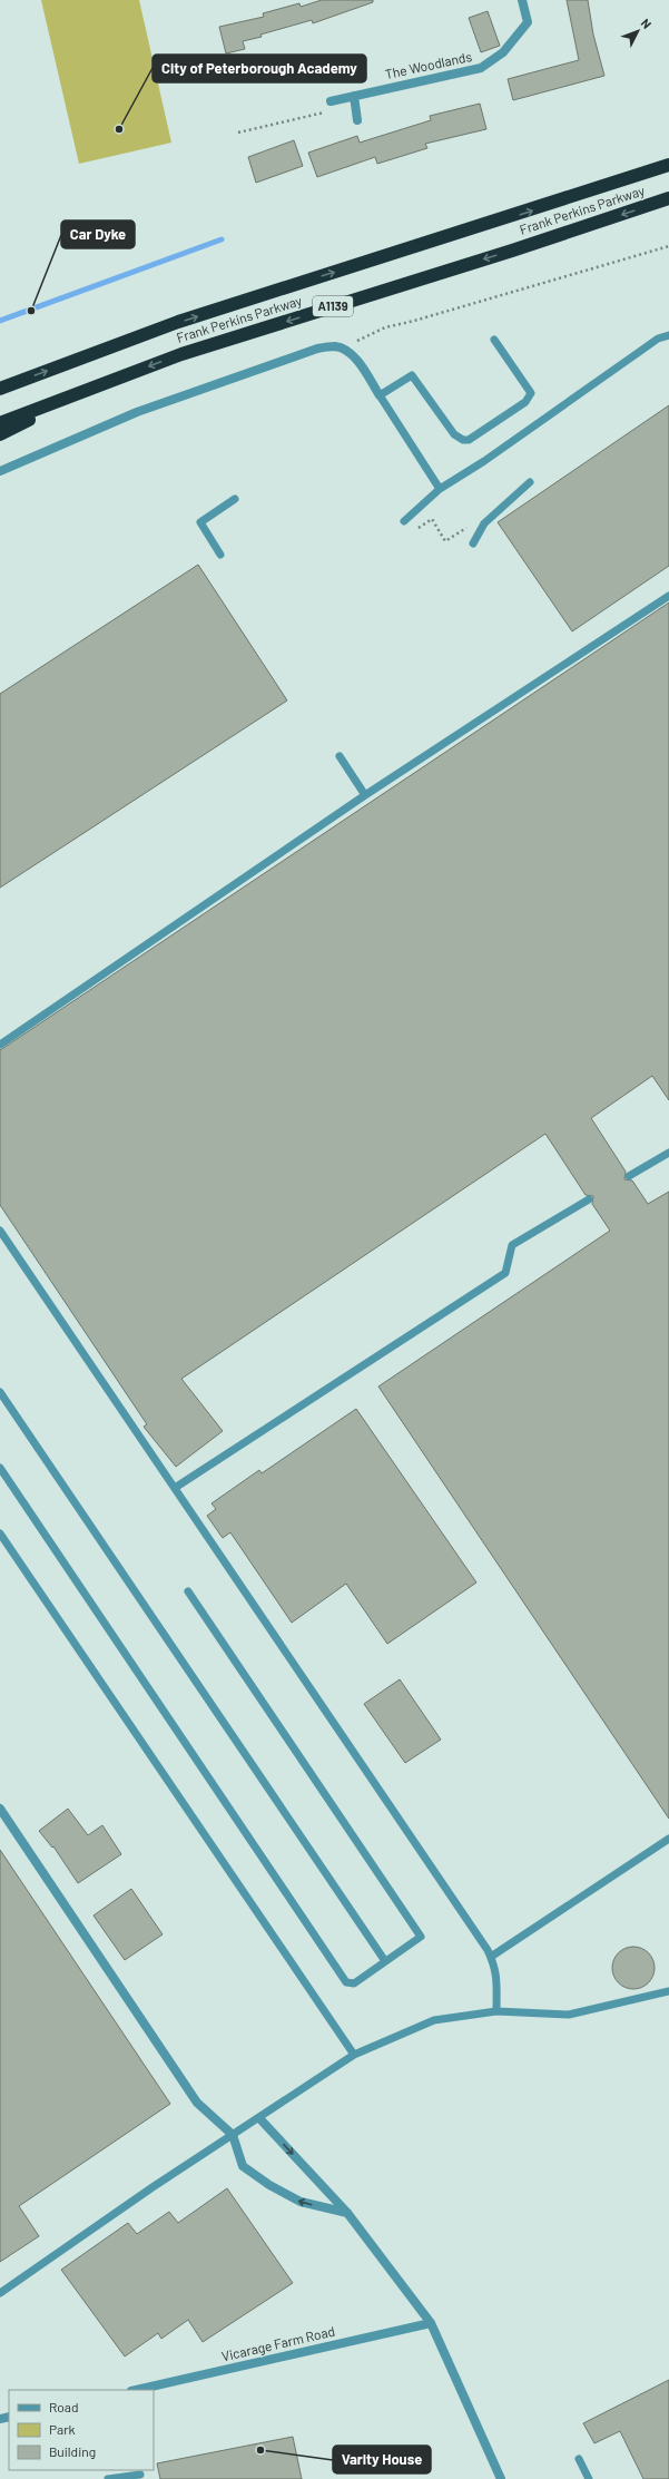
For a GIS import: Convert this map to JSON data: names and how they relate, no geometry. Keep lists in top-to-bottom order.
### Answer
{
  "streets": {
    "highway": ["Frank Perkins Parkway", "A1139"],
    "street": ["The Woodlands", "Vicarage Farm Road"]
  },
  "places": ["City of Peterborough Academy", "Car Dyke", "Varity House"],
  "legend": ["Road", "Park", "Building"],
  "north": "top right"
}
